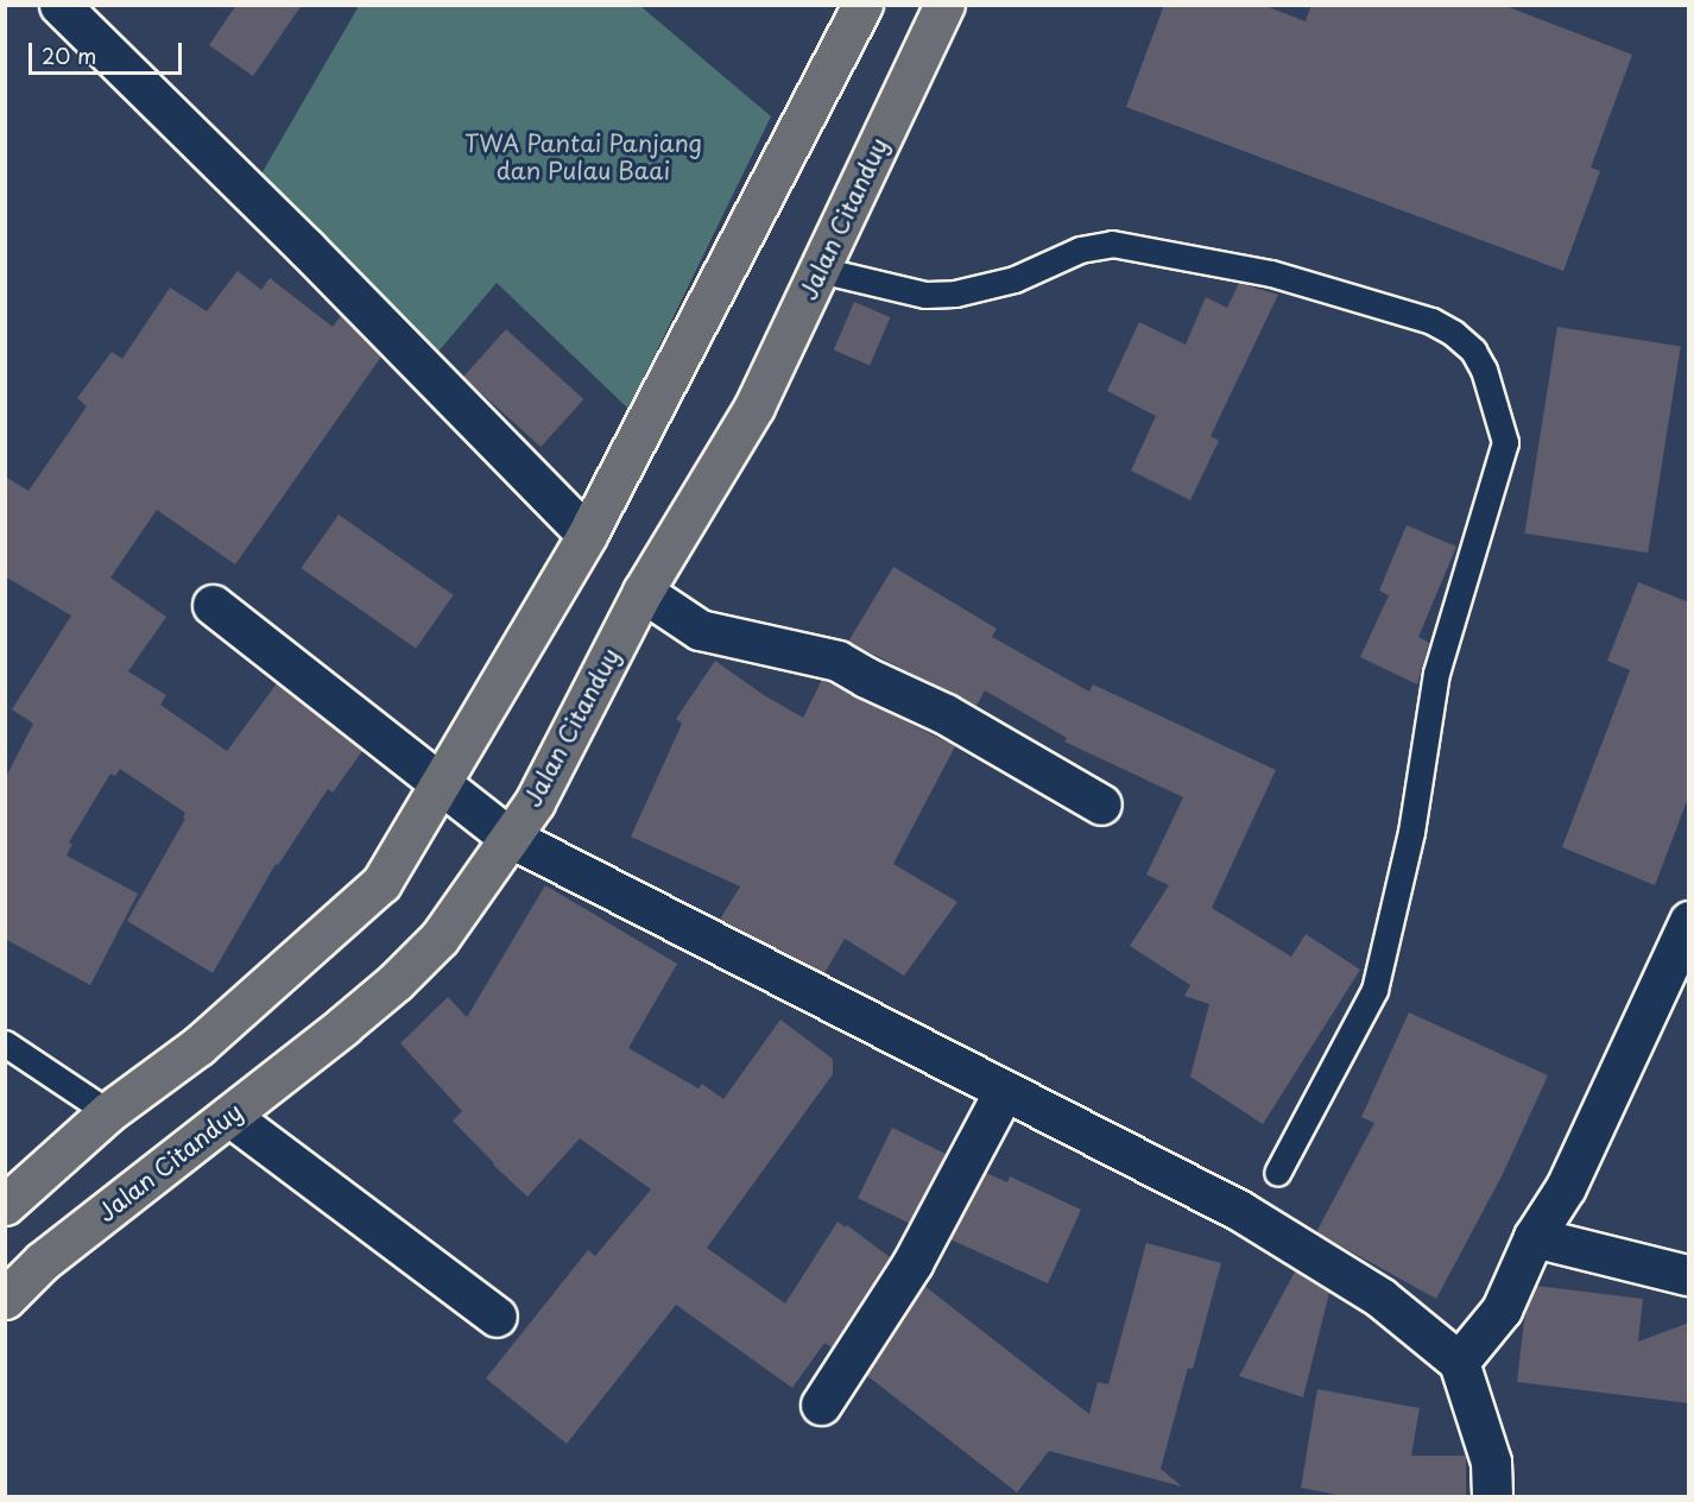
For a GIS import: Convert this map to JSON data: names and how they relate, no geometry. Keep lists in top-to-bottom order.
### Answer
{
  "streets": {
    "main road": ["Jalan Citanduy"]
  },
  "parks": ["TWA Pantai Panjang dan Pulau Baai"],
  "scale_bar": "20 m"
}
